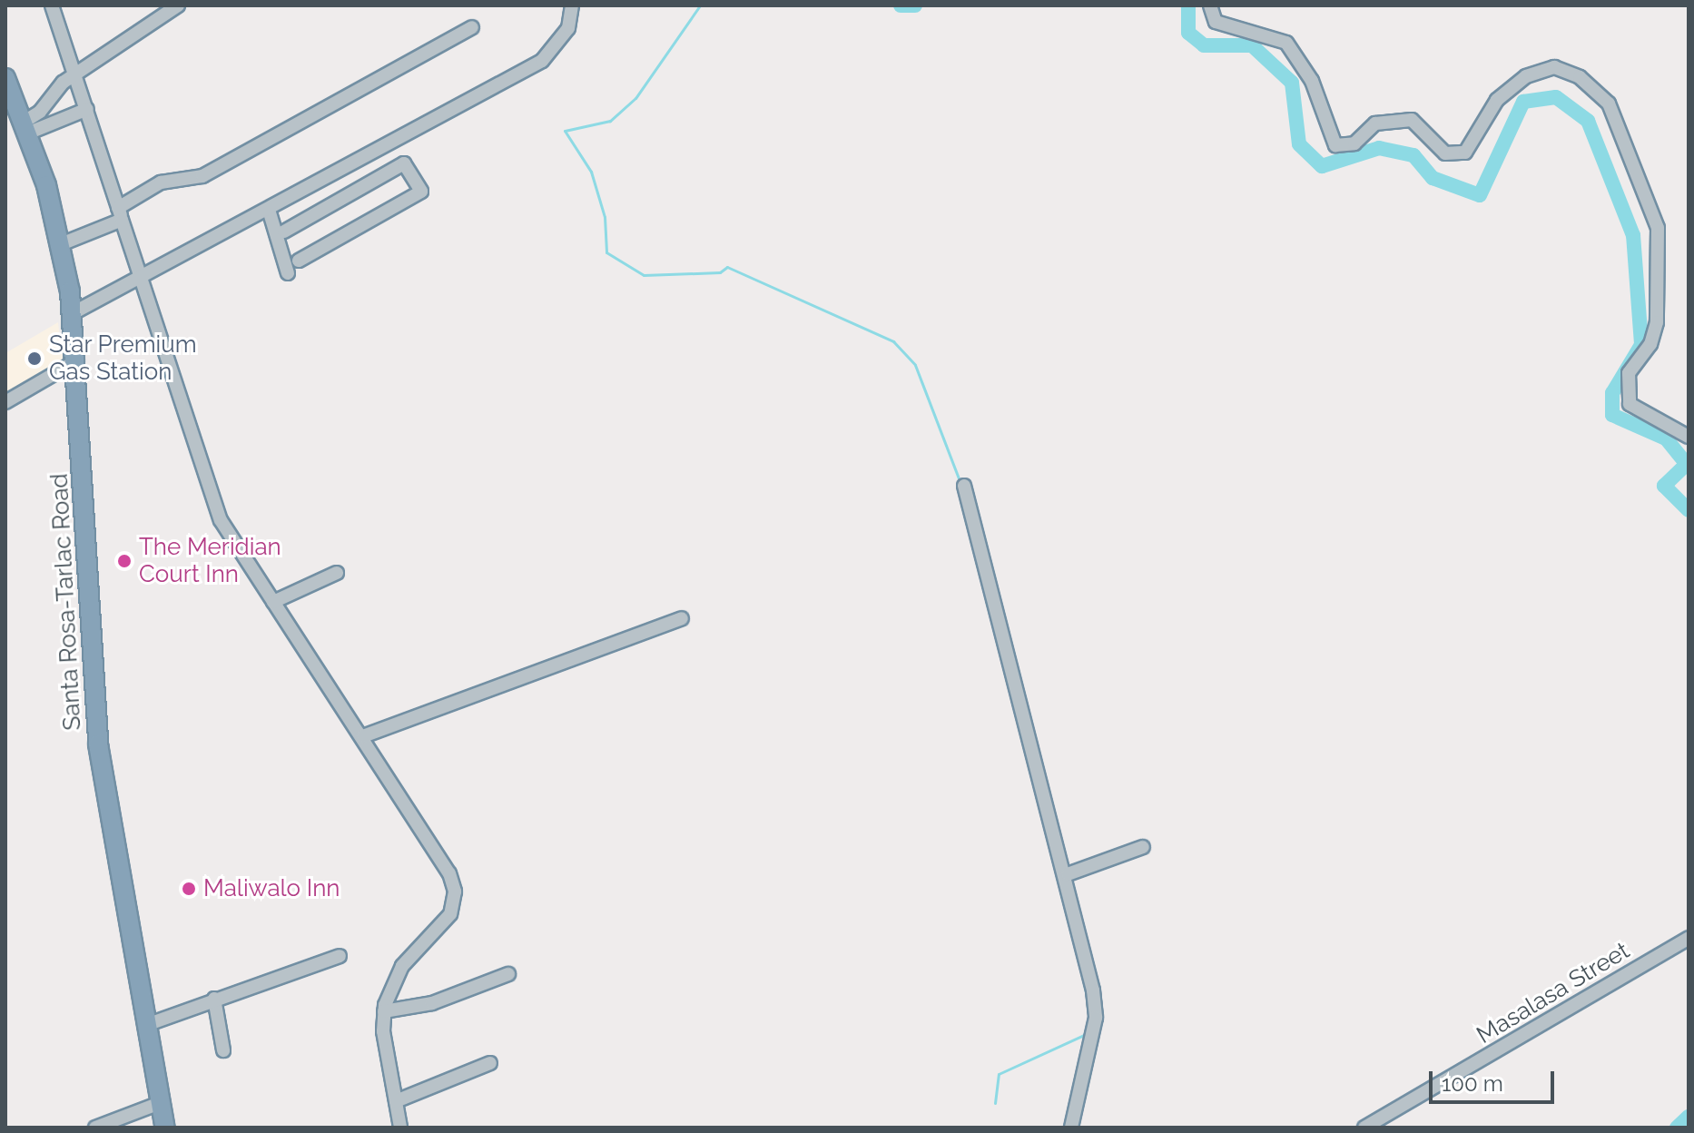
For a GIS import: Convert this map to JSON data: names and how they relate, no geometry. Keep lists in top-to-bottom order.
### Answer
{
  "streets": {
    "highway": ["Santa Rosa-Tarlac Road"],
    "street": ["Masalasa Street"]
  },
  "places": ["Star Premium Gas Station", "The Meridian Court Inn", "Maliwalo Inn"],
  "scale_bar": "100 m"
}
